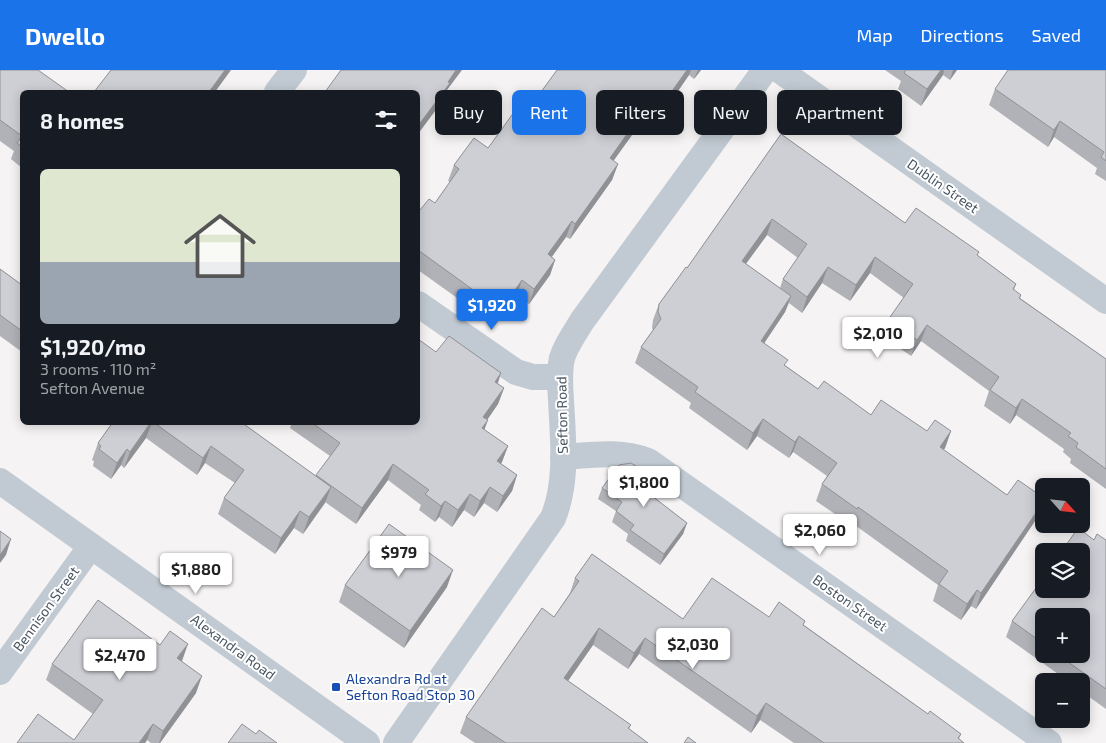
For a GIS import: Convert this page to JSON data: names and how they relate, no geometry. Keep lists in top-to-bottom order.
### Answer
{
  "streets": {
    "street": [
      "Dublin Street",
      "Sefton Road",
      "Boston Street",
      "Bennison Street",
      "Alexandra Road"
    ]
  },
  "crossings": [
    ["Sefton Road", "Boston Street"],
    ["Bennison Street", "Alexandra Road"]
  ],
  "places": {
    "transit": ["Alexandra Rd at Sefton Road Stop 30"]
  },
  "north": "bottom right",
  "page": {
    "header": "Dwello",
    "nav": ["Map", "Directions", "Saved"],
    "chip": [
      "Buy",
      "Rent",
      "Filters",
      "New",
      "Apartment"
    ],
    "heading": "8 homes",
    "list": [
      {
        "name": "$1,920/mo",
        "note": "3 rooms · 110 m² · Sefton Avenue"
      }
    ],
    "price": [
      "$1,920",
      "$2,010",
      "$1,800",
      "$2,060",
      "$979",
      "$1,880",
      "$2,030",
      "$2,470"
    ],
    "map_buttons": ["+", "−"]
  }
}
